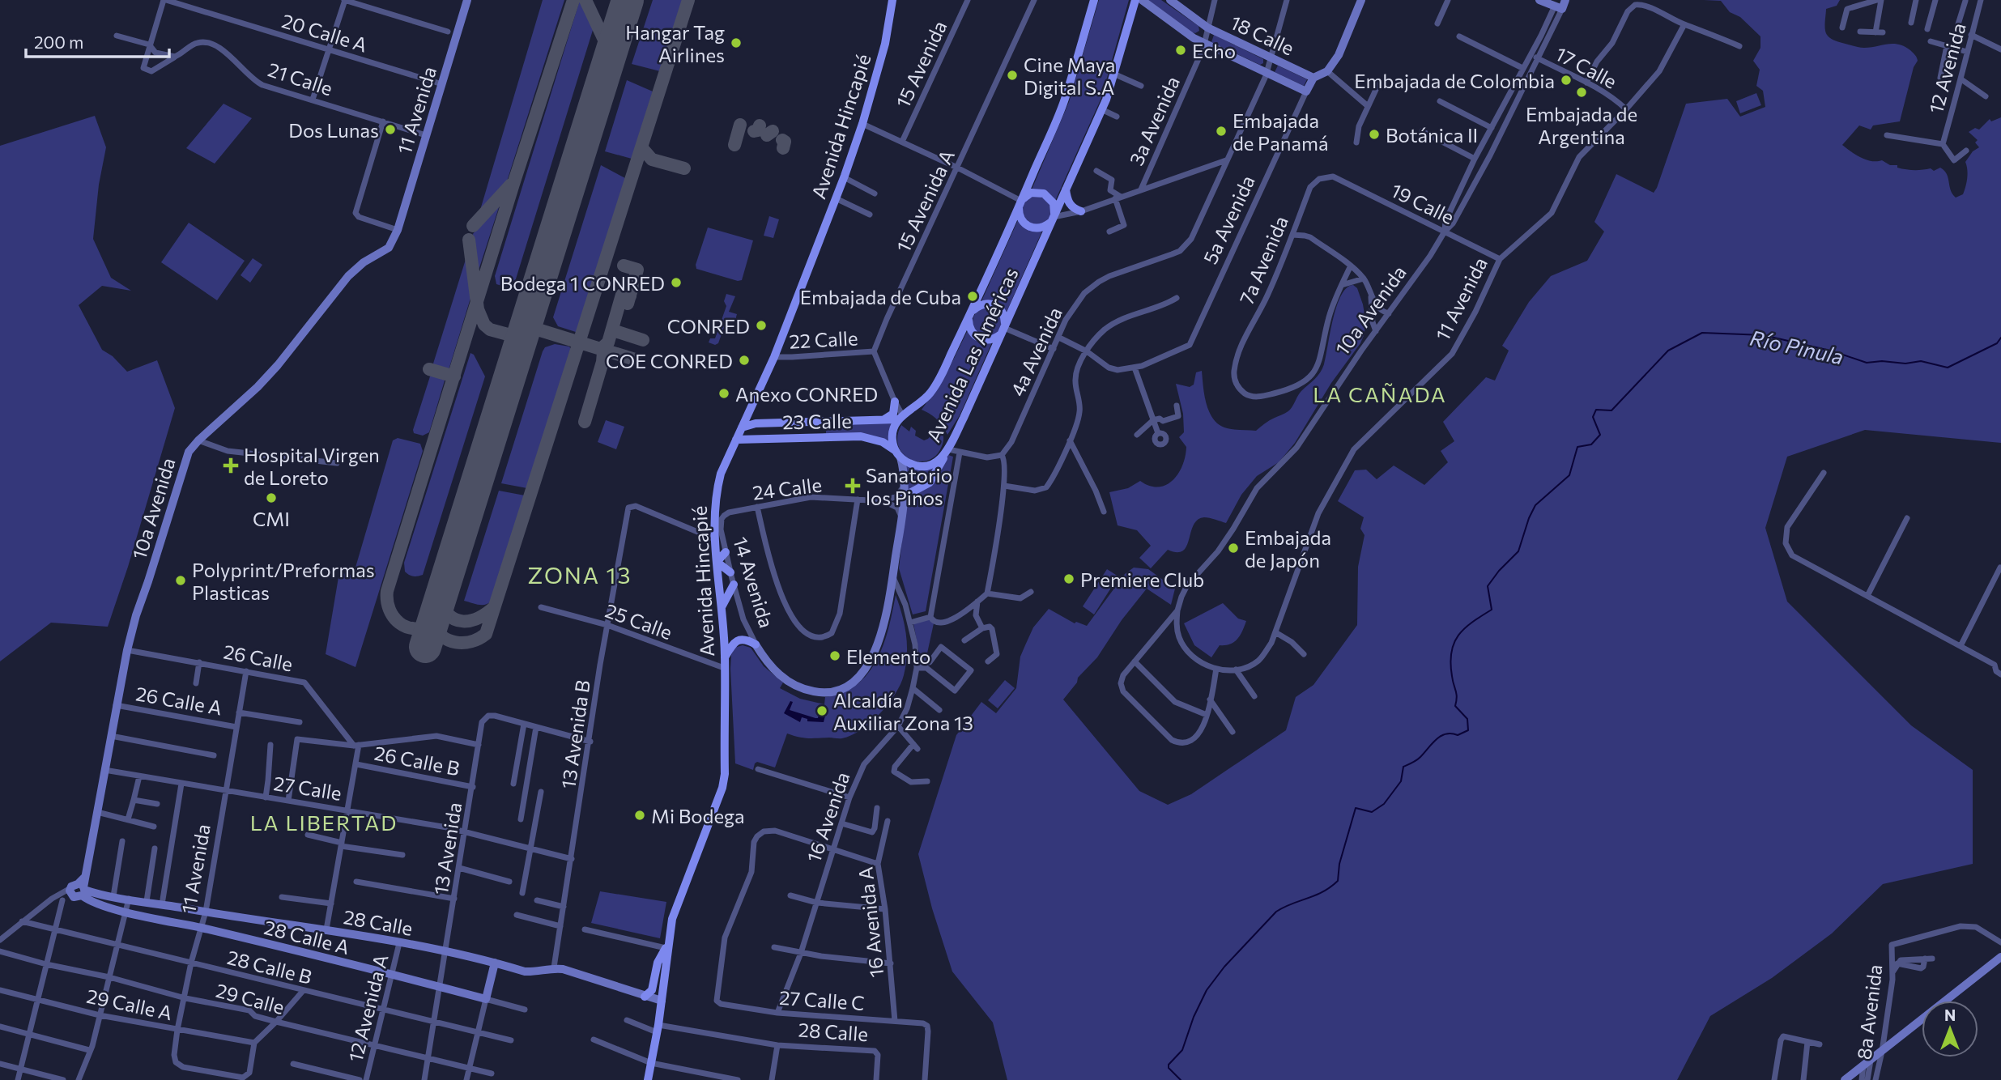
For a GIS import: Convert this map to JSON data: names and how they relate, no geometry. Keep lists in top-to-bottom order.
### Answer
{
  "streets": {
    "main road": [
      "18 Calle",
      "11 Avenida",
      "Avenida Hincapié",
      "5a Avenida",
      "10a Avenida",
      "Avenida Las Américas",
      "23 Calle",
      "14 Avenida",
      "28 Calle",
      "28 Calle A"
    ],
    "street": [
      "20 Calle A",
      "15 Avenida",
      "17 Calle",
      "12 Avenida",
      "21 Calle",
      "3a Avenida",
      "15 Avenida A",
      "19 Calle",
      "7a Avenida",
      "22 Calle",
      "4a Avenida",
      "24 Calle",
      "25 Calle",
      "26 Calle",
      "26 Calle A",
      "13 Avenida B",
      "26 Calle B",
      "27 Calle",
      "16 Avenida",
      "13 Avenida",
      "16 Avenida A",
      "28 Calle B",
      "29 Calle",
      "27 Calle C",
      "29 Calle A",
      "12 Avenida A",
      "8a Avenida"
    ]
  },
  "crossings": [
    ["20 Calle A", "11 Avenida"],
    ["18 Calle", "3a Avenida"],
    ["18 Calle", "5a Avenida"],
    ["18 Calle", "4a Avenida"],
    ["17 Calle", "11 Avenida"],
    ["17 Calle", "10a Avenida"],
    ["21 Calle", "11 Avenida"],
    ["11 Avenida", "19 Calle"],
    ["11 Avenida", "10a Avenida"],
    ["11 Avenida", "26 Calle"],
    ["11 Avenida", "26 Calle A"],
    ["11 Avenida", "27 Calle"],
    ["11 Avenida", "28 Calle"],
    ["11 Avenida", "28 Calle A"],
    ["11 Avenida", "28 Calle B"],
    ["11 Avenida", "29 Calle"],
    ["11 Avenida", "29 Calle A"],
    ["Avenida Hincapié", "22 Calle"],
    ["Avenida Hincapié", "23 Calle"],
    ["Avenida Hincapié", "24 Calle"],
    ["Avenida Hincapié", "25 Calle"],
    ["Avenida Hincapié", "13 Avenida B"],
    ["Avenida Hincapié", "28 Calle"],
    ["15 Avenida A", "22 Calle"],
    ["19 Calle", "7a Avenida"],
    ["19 Calle", "10a Avenida"],
    ["10a Avenida", "26 Calle"],
    ["10a Avenida", "26 Calle A"],
    ["10a Avenida", "27 Calle"],
    ["10a Avenida", "28 Calle"],
    ["10a Avenida", "28 Calle A"],
    ["Avenida Las Américas", "23 Calle"],
    ["24 Calle", "14 Avenida"],
    ["14 Avenida", "16 Avenida"],
    ["25 Calle", "13 Avenida B"],
    ["13 Avenida B", "27 Calle"],
    ["13 Avenida B", "28 Calle"],
    ["26 Calle B", "13 Avenida"],
    ["27 Calle", "13 Avenida"],
    ["16 Avenida", "27 Calle C"],
    ["13 Avenida", "28 Calle"],
    ["13 Avenida", "28 Calle A"],
    ["13 Avenida", "28 Calle B"],
    ["13 Avenida", "29 Calle"],
    ["28 Calle", "28 Calle A"],
    ["28 Calle", "12 Avenida A"],
    ["16 Avenida A", "27 Calle C"],
    ["28 Calle A", "12 Avenida A"],
    ["28 Calle B", "12 Avenida A"],
    ["29 Calle", "12 Avenida A"]
  ],
  "districts": ["LA CAÑADA", "ZONA 13", "LA LIBERTAD"],
  "water": ["Río Pinula"],
  "places": {
    "other": [
      "Hangar Tag Airlines",
      "Echo",
      "Cine Maya Digital S.A",
      "Embajada de Colombia",
      "Embajada de Argentina",
      "Dos Lunas",
      "Embajada de Panamá",
      "Botánica II",
      "Bodega 1 CONRED",
      "Embajada de Cuba",
      "CONRED",
      "COE CONRED",
      "Anexo CONRED",
      "CMI",
      "Embajada de Japón",
      "Premiere Club",
      "Polyprint/Preformas Plasticas",
      "Elemento",
      "Alcaldía Auxiliar Zona 13",
      "Mi Bodega"
    ],
    "health": ["Hospital Virgen de Loreto", "Sanatorio los Pinos"]
  },
  "scale_bar": "200 m",
  "north": "top"
}
